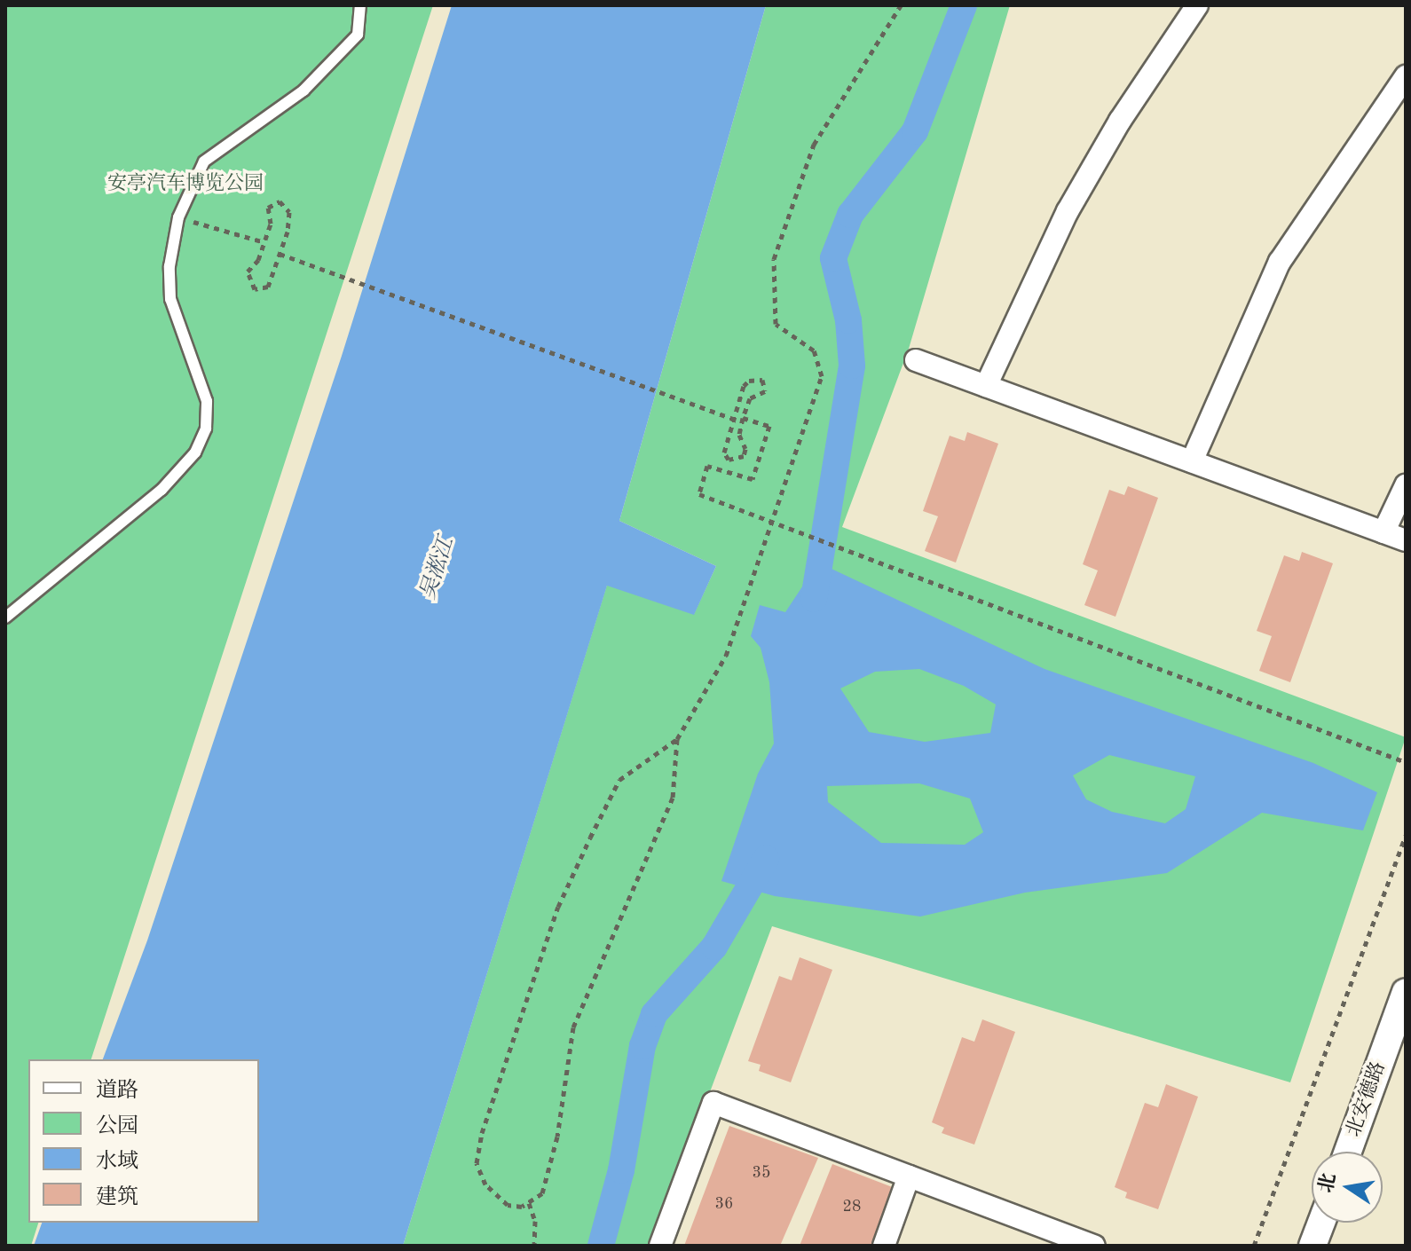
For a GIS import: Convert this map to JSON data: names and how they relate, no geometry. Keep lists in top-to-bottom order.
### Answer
{
  "streets": {
    "street": ["北安德路"]
  },
  "water": ["吴淞江"],
  "parks": ["安亭汽车博览公园"],
  "house_numbers": ["35", "36", "28"],
  "legend": [
    "道路",
    "公园",
    "水域",
    "建筑"
  ],
  "north": "left"
}
